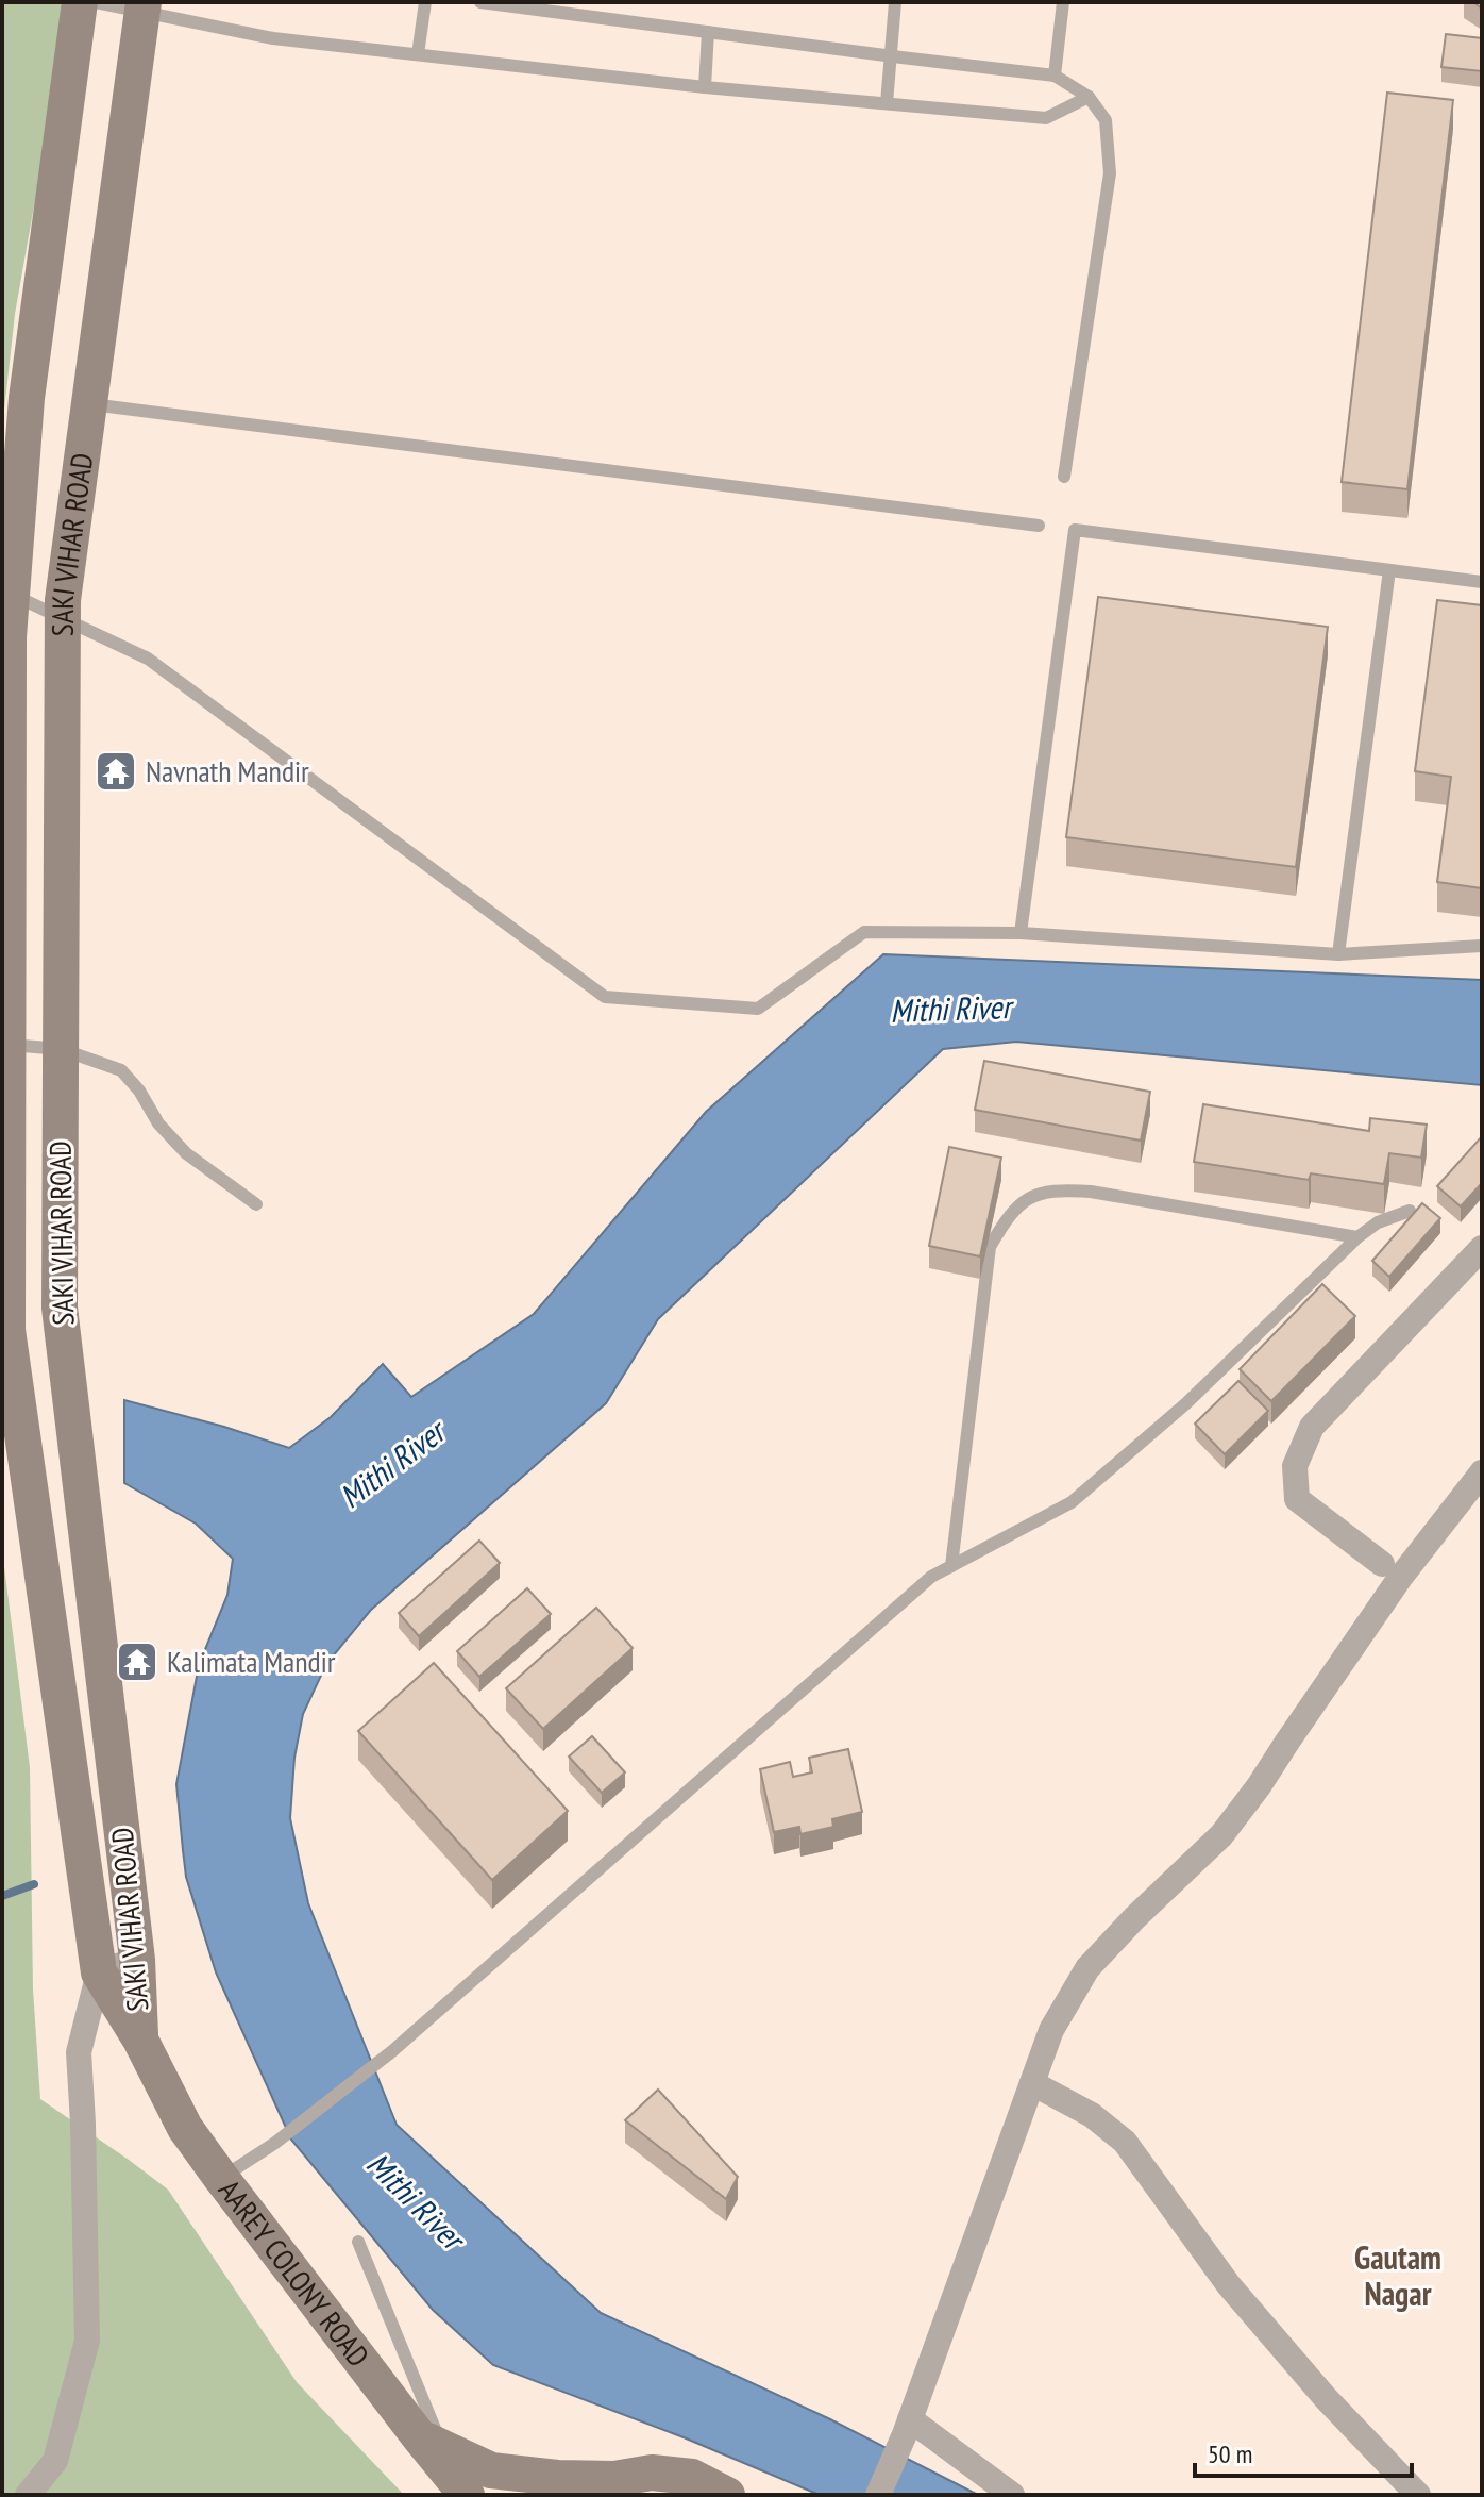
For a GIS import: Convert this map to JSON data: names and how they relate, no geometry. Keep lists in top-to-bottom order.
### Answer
{
  "streets": {
    "main road": ["SAKI VIHAR ROAD", "AAREY COLONY ROAD"]
  },
  "crossings": [
    ["SAKI VIHAR ROAD", "AAREY COLONY ROAD"]
  ],
  "districts": ["Gautam Nagar"],
  "water": ["Mithi River"],
  "places": {
    "temple": ["Navnath Mandir", "Kalimata Mandir"]
  },
  "scale_bar": "50 m"
}
